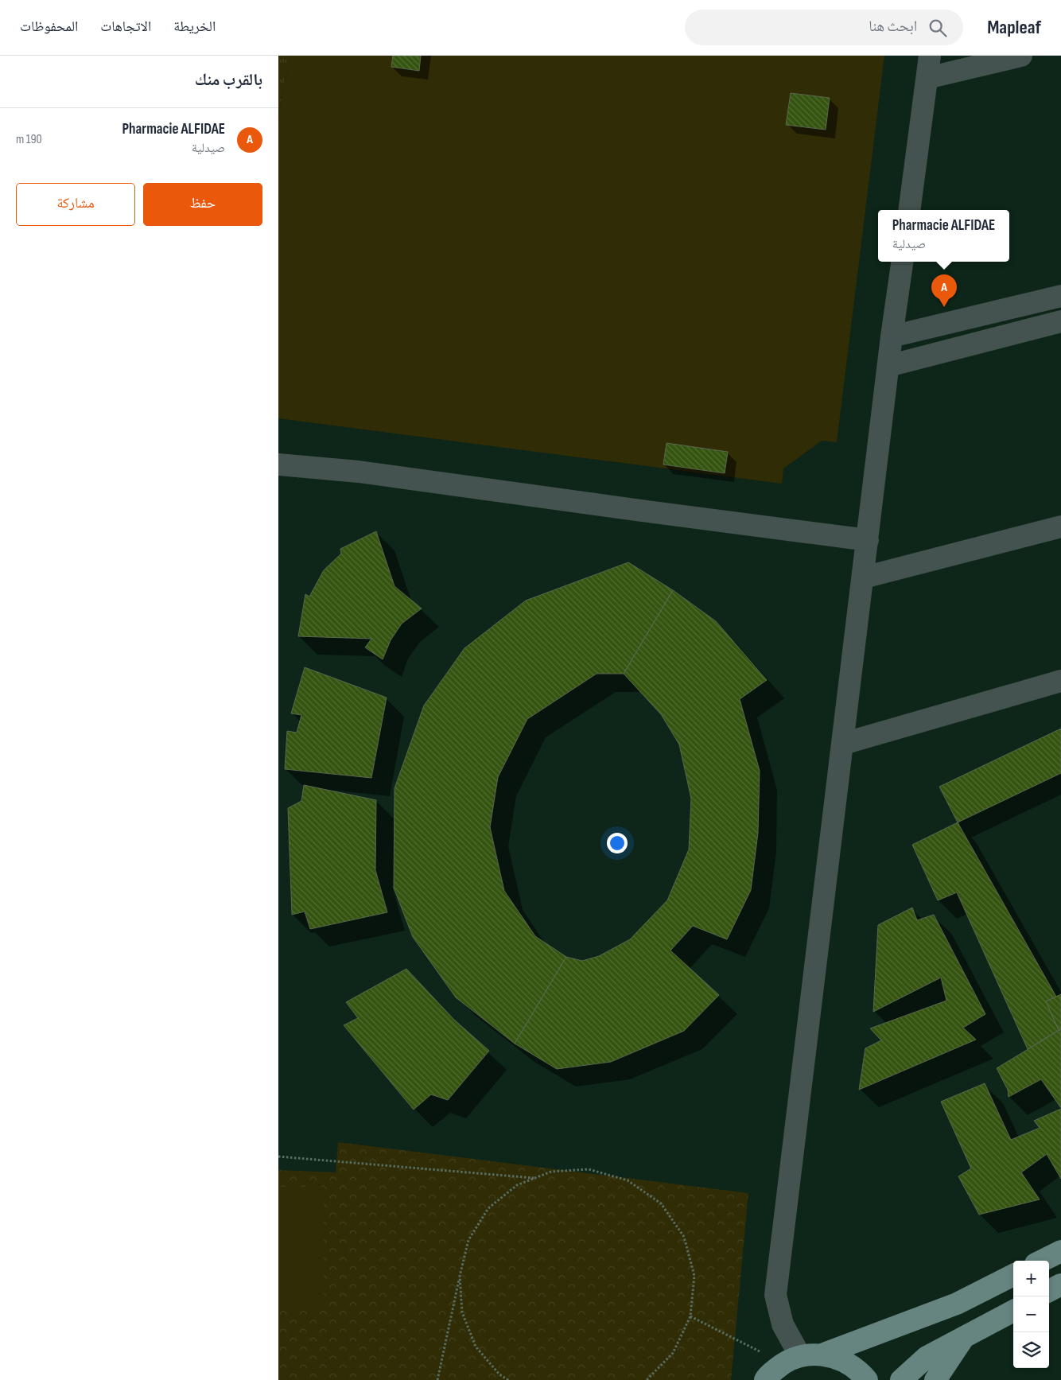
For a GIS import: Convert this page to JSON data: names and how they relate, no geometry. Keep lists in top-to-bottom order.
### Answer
{
  "page": {
    "header": "Mapleaf",
    "search": "ابحث هنا",
    "nav": ["الخريطة", "الاتجاهات", "المحفوظات"],
    "heading": "بالقرب منك",
    "list": [
      {
        "mark": "A",
        "name": "Pharmacie ALFIDAE",
        "note": "صيدلية",
        "value": "190 m"
      }
    ],
    "buttons": ["حفظ", "مشاركة"],
    "popup": ["Pharmacie ALFIDAE", "صيدلية"],
    "pins": "A",
    "map_buttons": ["+", "−"]
  }
}
